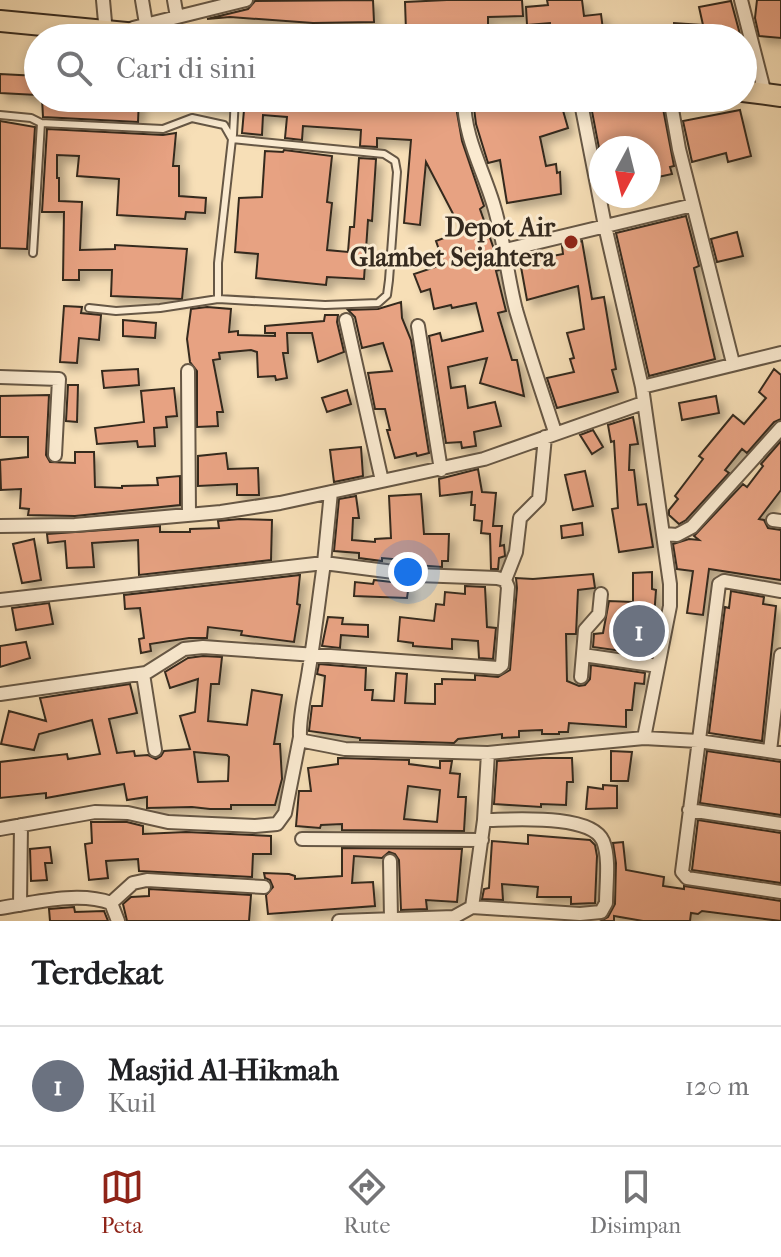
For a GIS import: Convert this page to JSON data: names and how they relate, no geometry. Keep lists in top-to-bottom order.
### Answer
{
  "places": ["Depot Air Glambet Sejahtera"],
  "north": "bottom",
  "page": {
    "search": "Cari di sini",
    "pins": "1",
    "heading": "Terdekat",
    "list": [
      {
        "mark": "1",
        "name": "Masjid Al-Hikmah",
        "note": "Kuil",
        "value": "120 m"
      }
    ],
    "nav": ["Peta", "Rute", "Disimpan"]
  }
}
